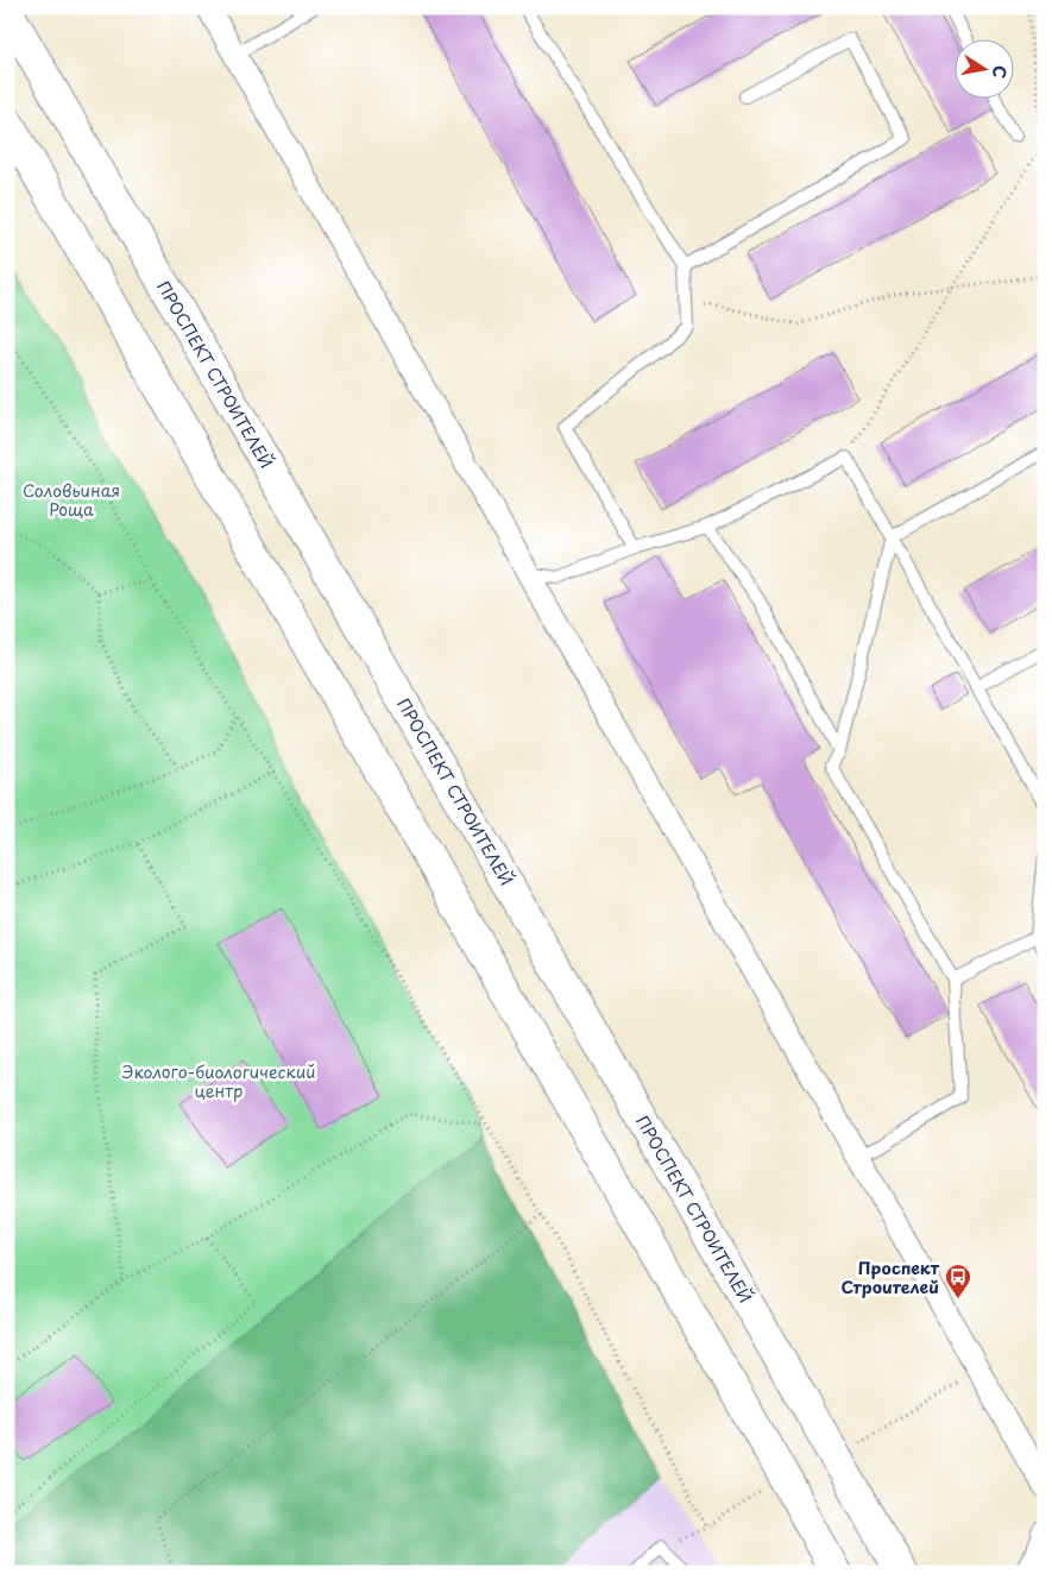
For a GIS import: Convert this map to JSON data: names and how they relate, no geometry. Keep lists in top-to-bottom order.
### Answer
{
  "streets": {
    "main road": ["ПРОСПЕКТ СТРОИТЕЛЕЙ"]
  },
  "parks": ["Соловьиная Роща", "Эколого-биологический центр"],
  "places": {
    "bus stop": ["Проспект Строителей"]
  },
  "north": "right"
}
